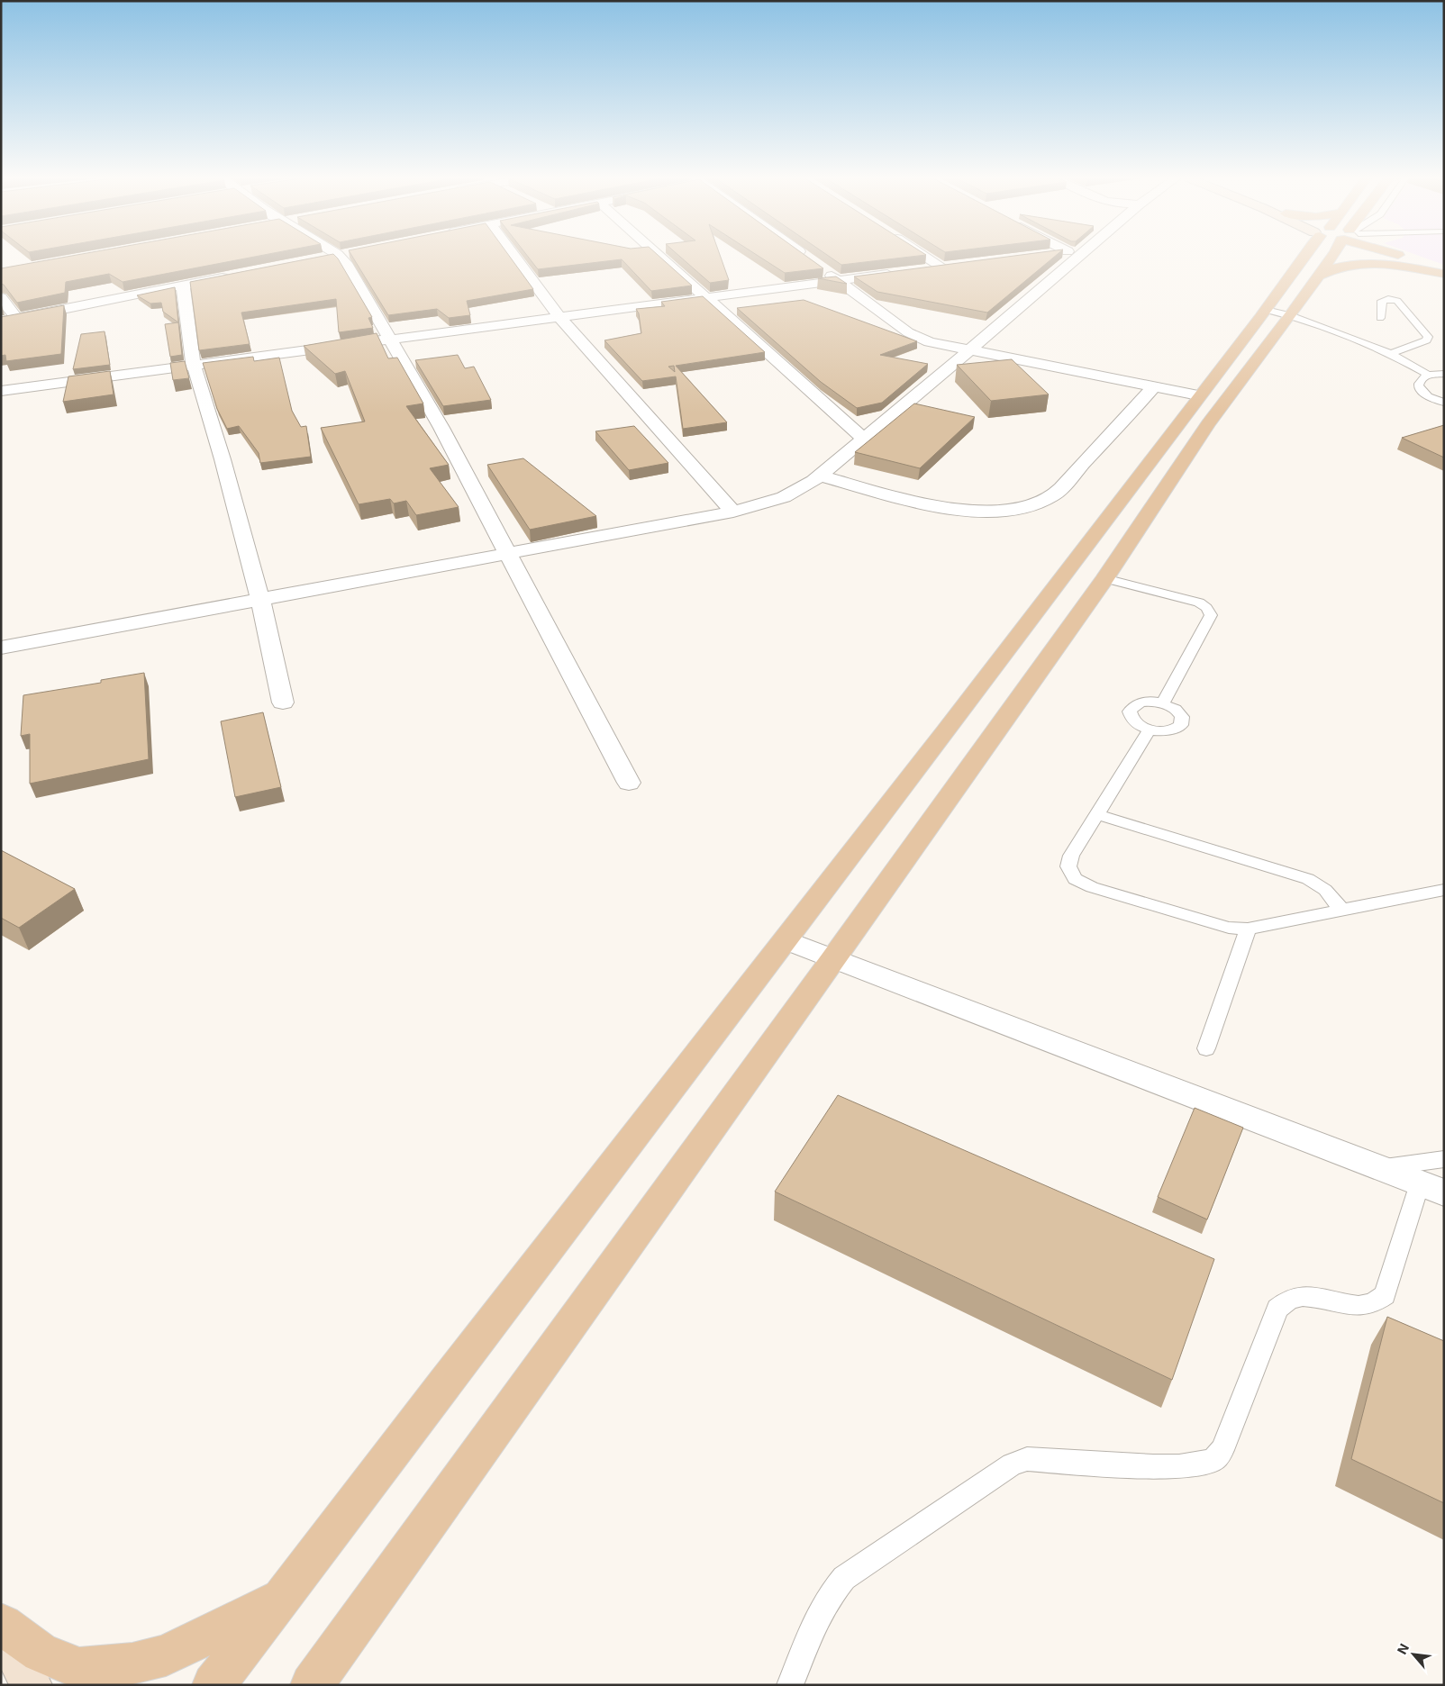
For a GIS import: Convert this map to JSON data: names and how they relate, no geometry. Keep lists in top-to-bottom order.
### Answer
{
  "north": "top left"
}
